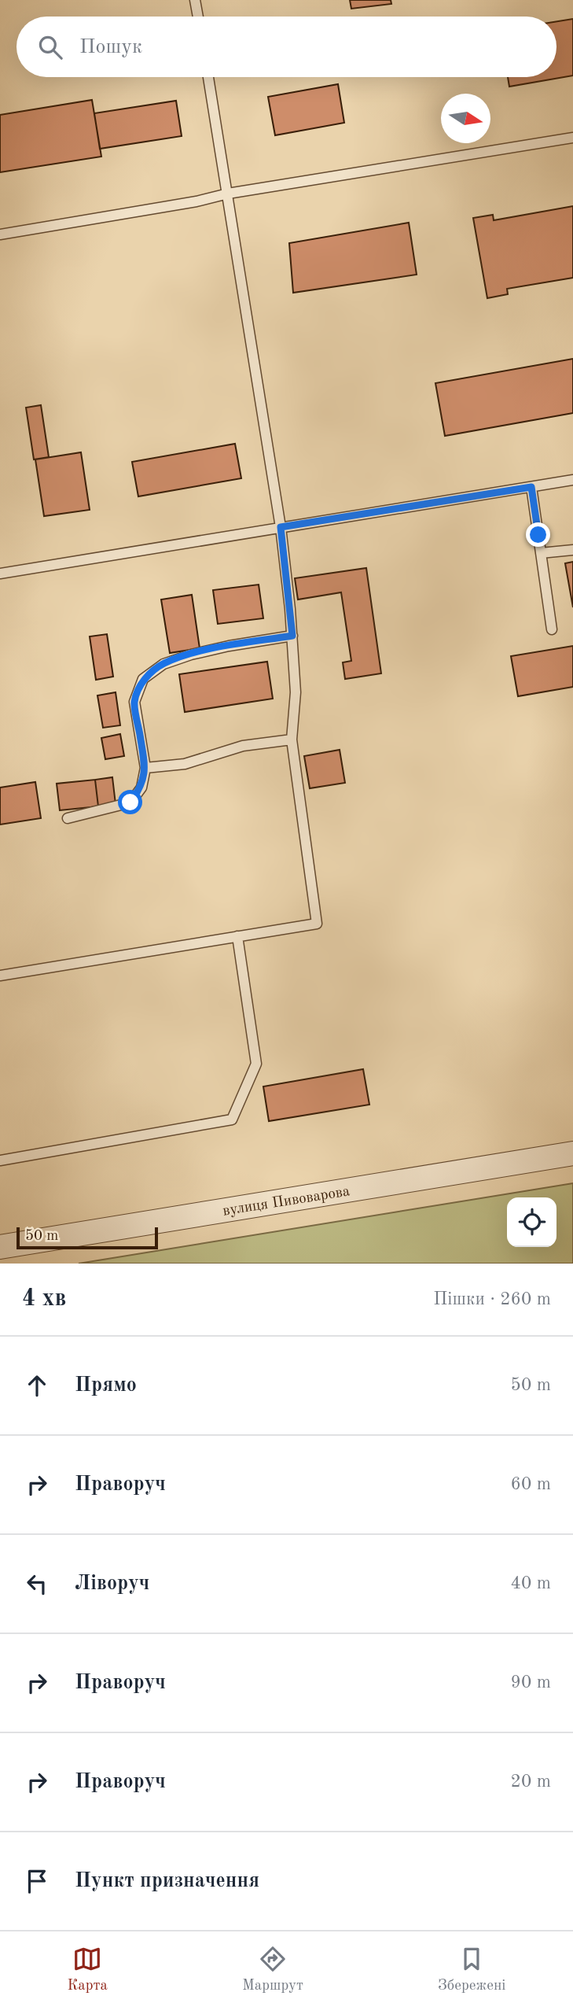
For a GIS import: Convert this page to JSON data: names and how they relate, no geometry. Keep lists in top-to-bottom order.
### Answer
{
  "streets": {
    "street": ["вулиця Пивоварова"]
  },
  "scale_bar": "50 m",
  "north": "right",
  "page": {
    "search": "Пошук",
    "scale": "50 m",
    "heading": ["4 хв", "Пішки · 260 m"],
    "list": [
      ["Прямо", "50 m"],
      ["Праворуч", "60 m"],
      ["Ліворуч", "40 m"],
      ["Праворуч", "90 m"],
      ["Праворуч", "20 m"],
      "Пункт призначення"
    ],
    "nav": ["Карта", "Маршрут", "Збережені"]
  }
}
